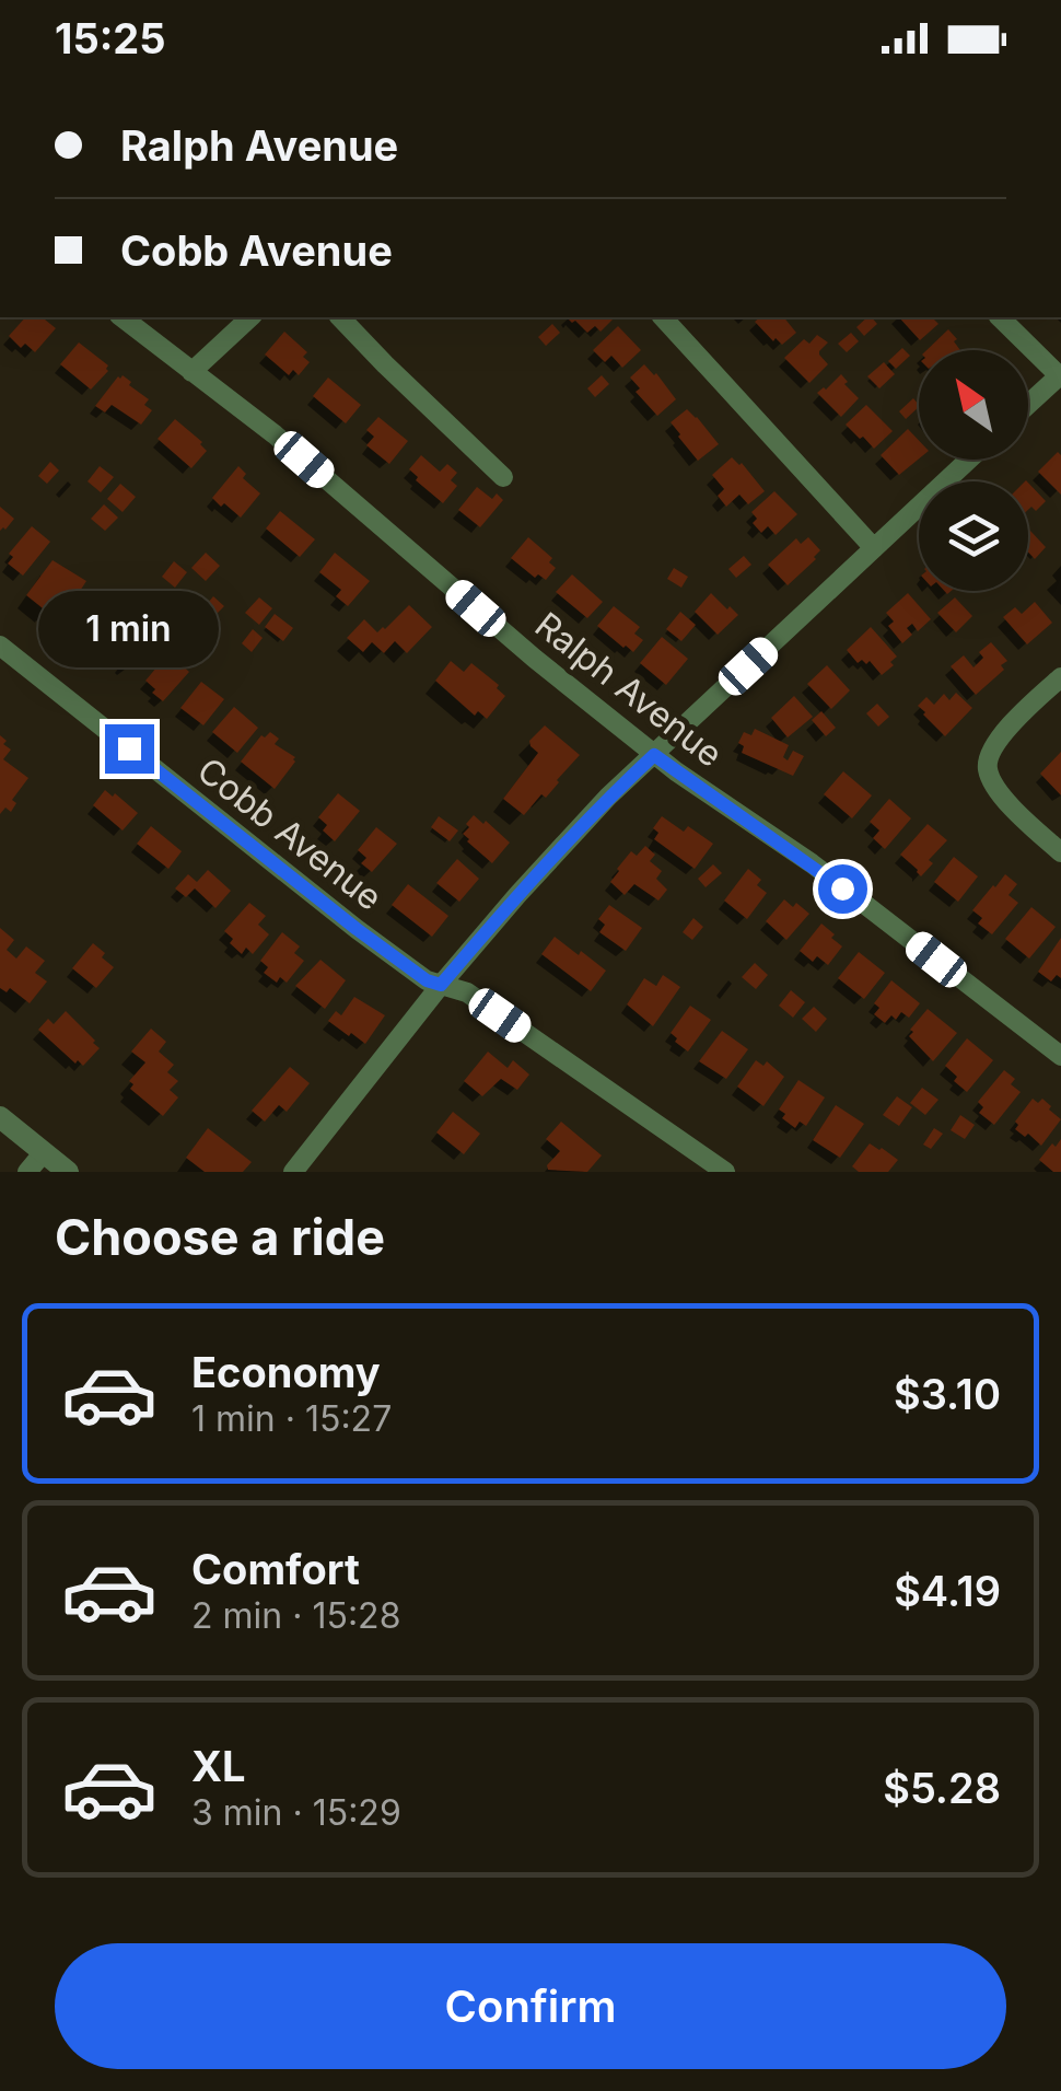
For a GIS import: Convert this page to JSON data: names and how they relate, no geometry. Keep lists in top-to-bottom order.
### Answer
{
  "streets": {
    "street": ["Ralph Avenue", "Cobb Avenue"]
  },
  "north": "top left",
  "page": {
    "status": "15:25",
    "banner": ["Ralph Avenue", "Cobb Avenue"],
    "bubble": "1 min",
    "heading": "Choose a ride",
    "list": [
      {
        "name": "Economy",
        "note": "1 min · 15:27",
        "value": "$3.10"
      },
      {
        "name": "Comfort",
        "note": "2 min · 15:28",
        "value": "$4.19"
      },
      {
        "name": "XL",
        "note": "3 min · 15:29",
        "value": "$5.28"
      }
    ],
    "buttons": "Confirm"
  }
}
